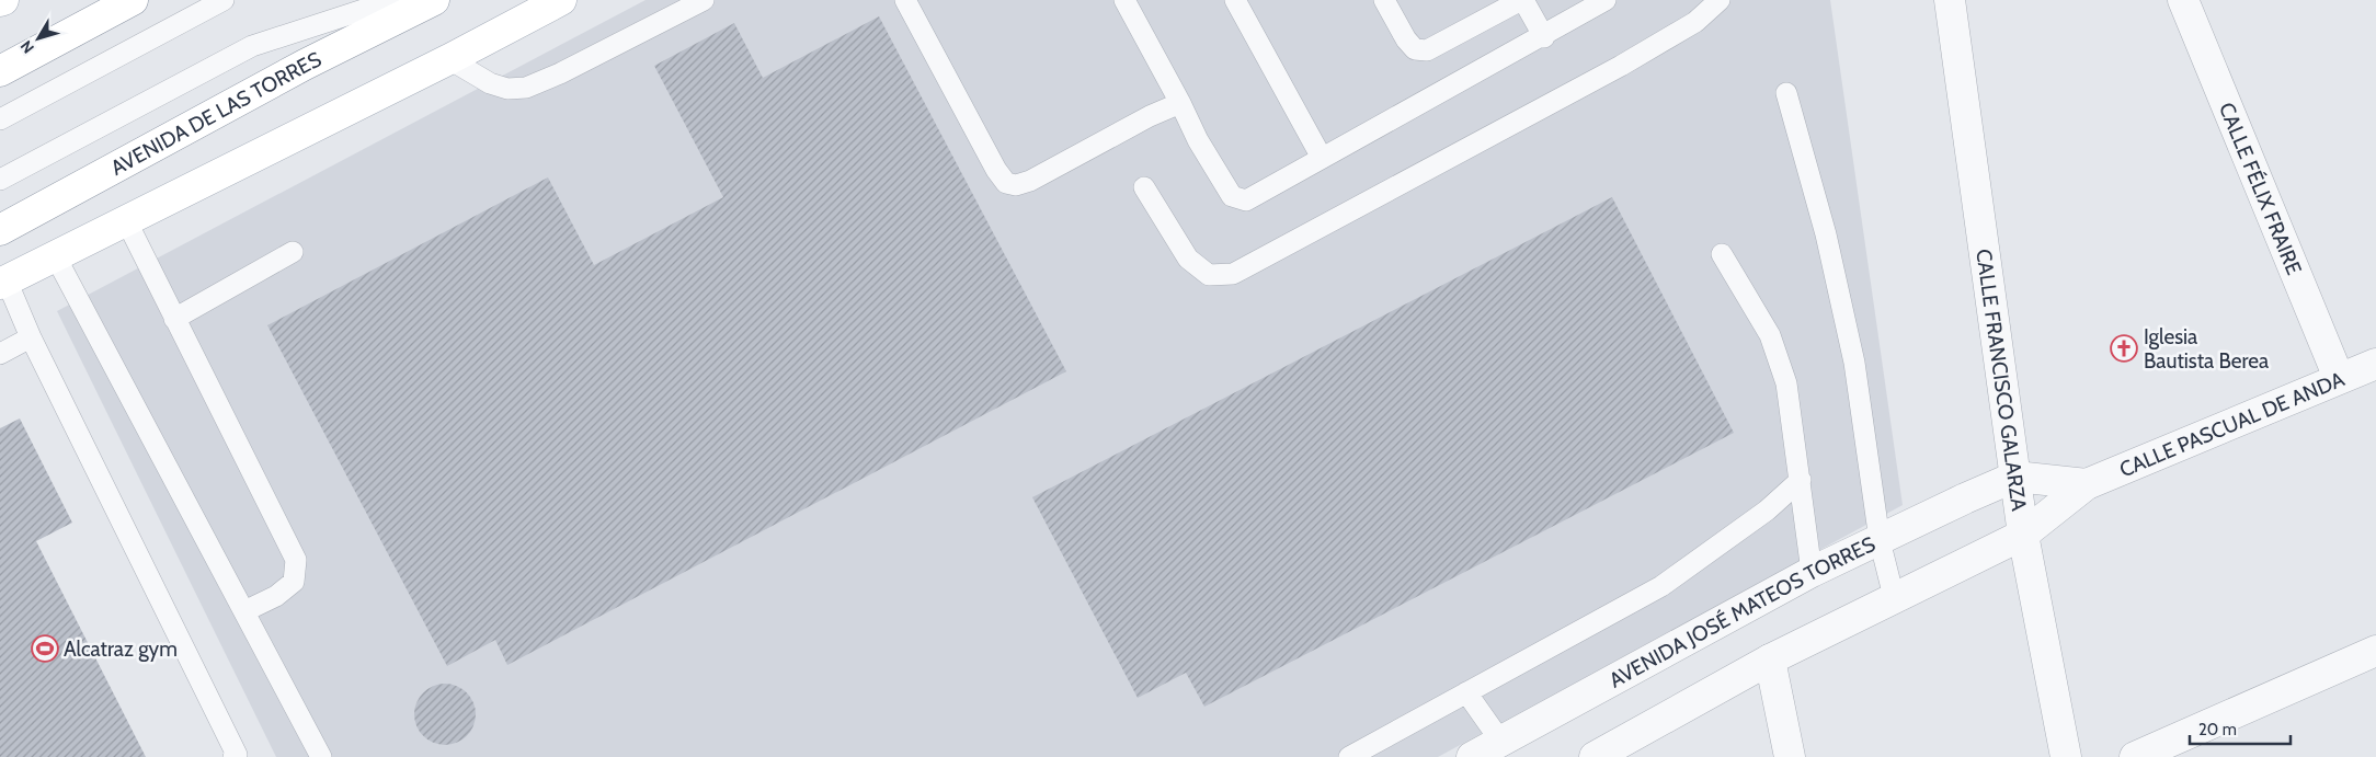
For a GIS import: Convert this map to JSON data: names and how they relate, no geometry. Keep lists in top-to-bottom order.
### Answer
{
  "streets": {
    "main road": ["AVENIDA DE LAS TORRES"],
    "street": [
      "CALLE FÉLIX FRAIRE",
      "CALLE FRANCISCO GALARZA",
      "CALLE PASCUAL DE ANDA",
      "AVENIDA JOSÉ MATEOS TORRES"
    ]
  },
  "crossings": [
    ["CALLE FÉLIX FRAIRE", "CALLE PASCUAL DE ANDA"],
    ["CALLE FRANCISCO GALARZA", "CALLE PASCUAL DE ANDA"],
    ["CALLE FRANCISCO GALARZA", "AVENIDA JOSÉ MATEOS TORRES"],
    ["CALLE PASCUAL DE ANDA", "AVENIDA JOSÉ MATEOS TORRES"]
  ],
  "places": {
    "church": ["Iglesia Bautista Berea"],
    "sports": ["Alcatraz gym"]
  },
  "scale_bar": "20 m",
  "north": "bottom left"
}
